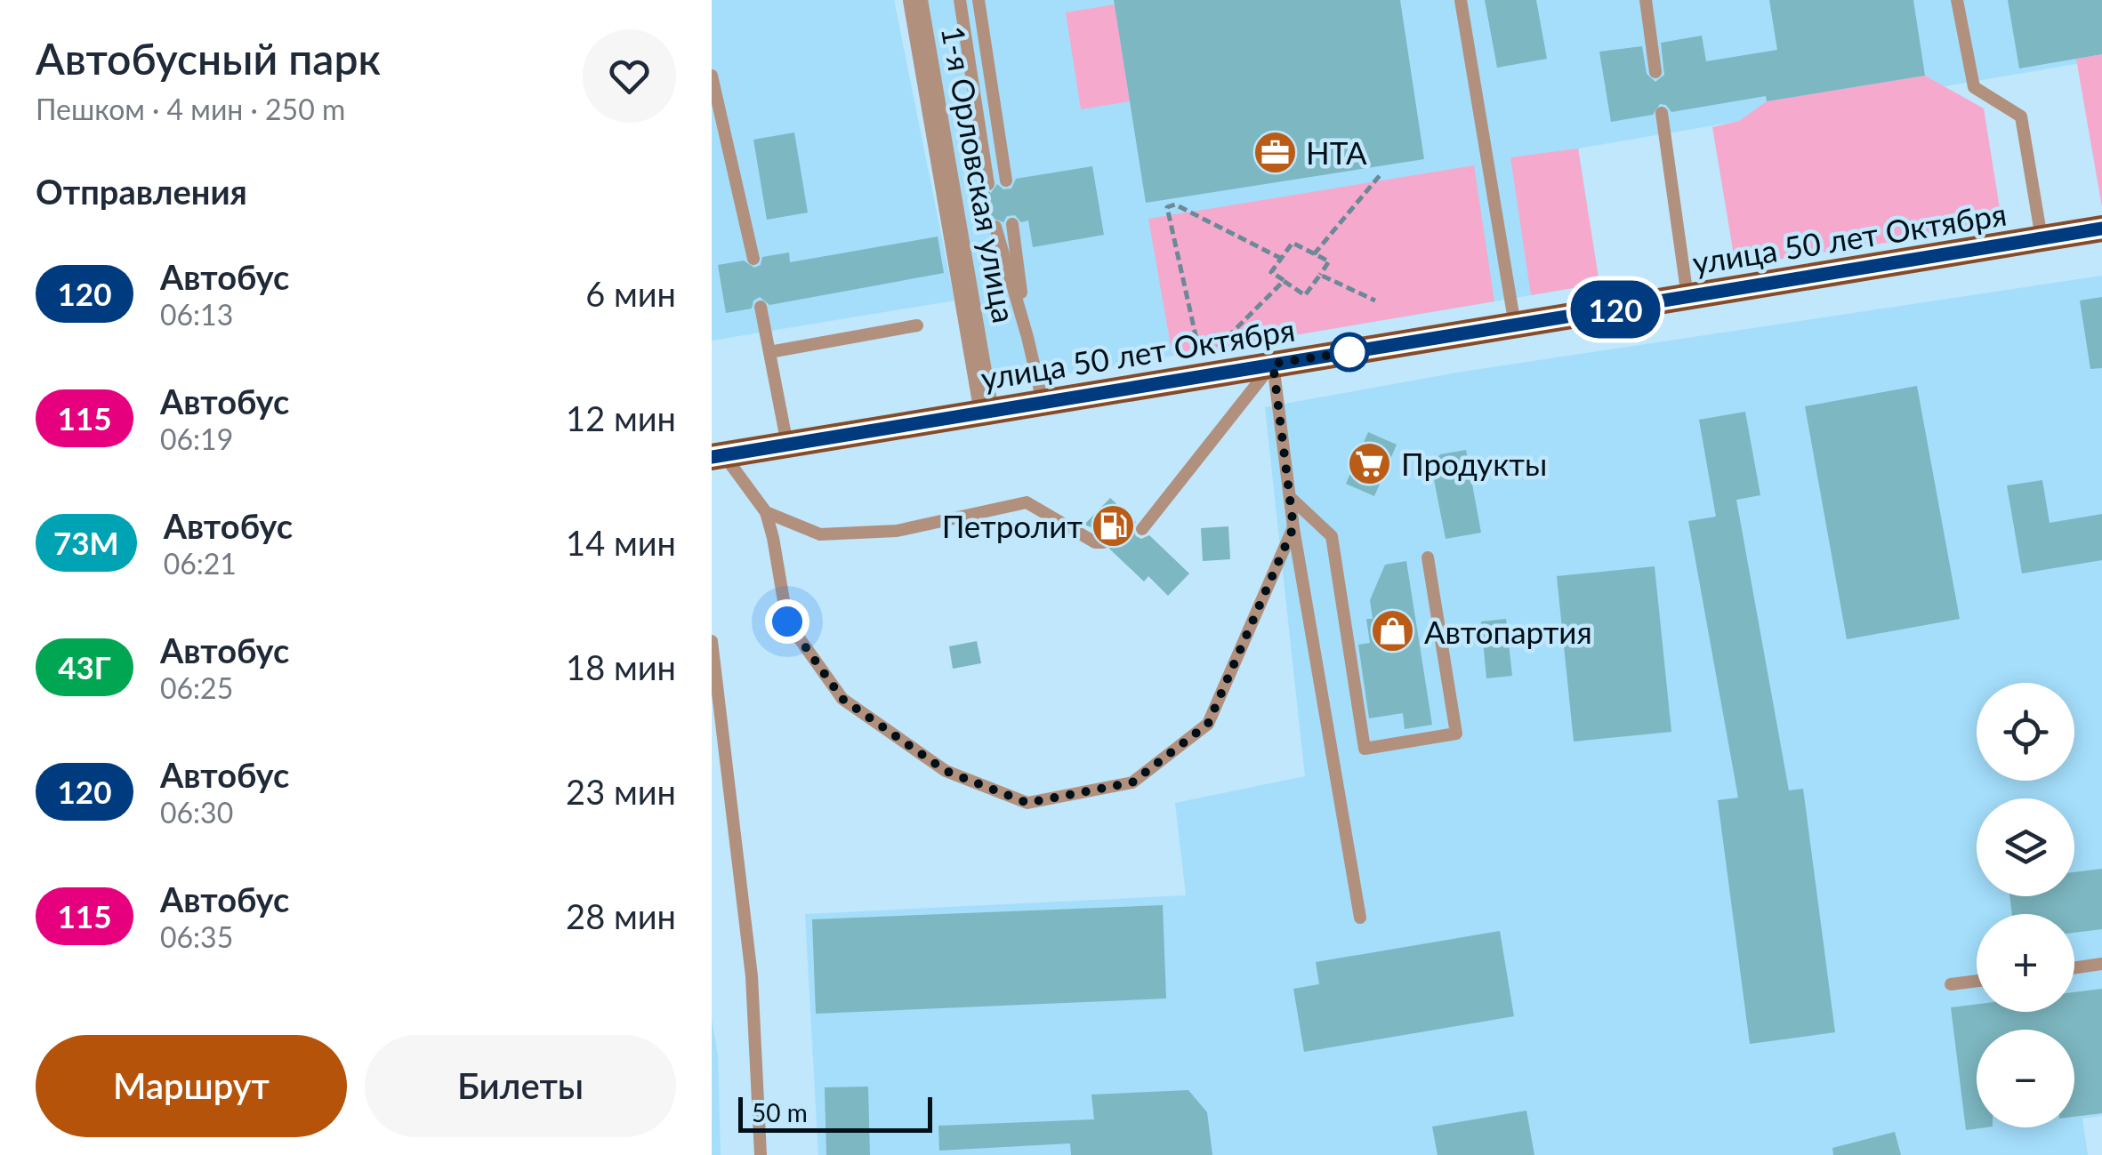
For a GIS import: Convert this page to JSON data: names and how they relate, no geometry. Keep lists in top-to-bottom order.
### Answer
{
  "streets": {
    "main road": ["улица 50 лет Октября"],
    "street": ["1-я Орловская улица"]
  },
  "crossings": [
    ["1-я Орловская улица", "улица 50 лет Октября"]
  ],
  "places": {
    "office": ["НТА"],
    "supermarket": ["Продукты"],
    "fuel station": ["Петролит"],
    "shop": ["Автопартия"]
  },
  "lines": ["bus line 120"],
  "scale_bar": "50 m",
  "page": {
    "heading": [
      ["Автобусный парк", "Пешком · 4 мин · 250 m"],
      "Отправления"
    ],
    "on_map": "120",
    "list": [
      {
        "mark": "120",
        "name": "Автобус",
        "note": "06:13",
        "value": "6 мин"
      },
      {
        "mark": "115",
        "name": "Автобус",
        "note": "06:19",
        "value": "12 мин"
      },
      {
        "mark": "73М",
        "name": "Автобус",
        "note": "06:21",
        "value": "14 мин"
      },
      {
        "mark": "43Г",
        "name": "Автобус",
        "note": "06:25",
        "value": "18 мин"
      },
      {
        "mark": "120",
        "name": "Автобус",
        "note": "06:30",
        "value": "23 мин"
      },
      {
        "mark": "115",
        "name": "Автобус",
        "note": "06:35",
        "value": "28 мин"
      }
    ],
    "map_buttons": ["+", "−"],
    "buttons": ["Маршрут", "Билеты"],
    "scale": "50 m"
  }
}
